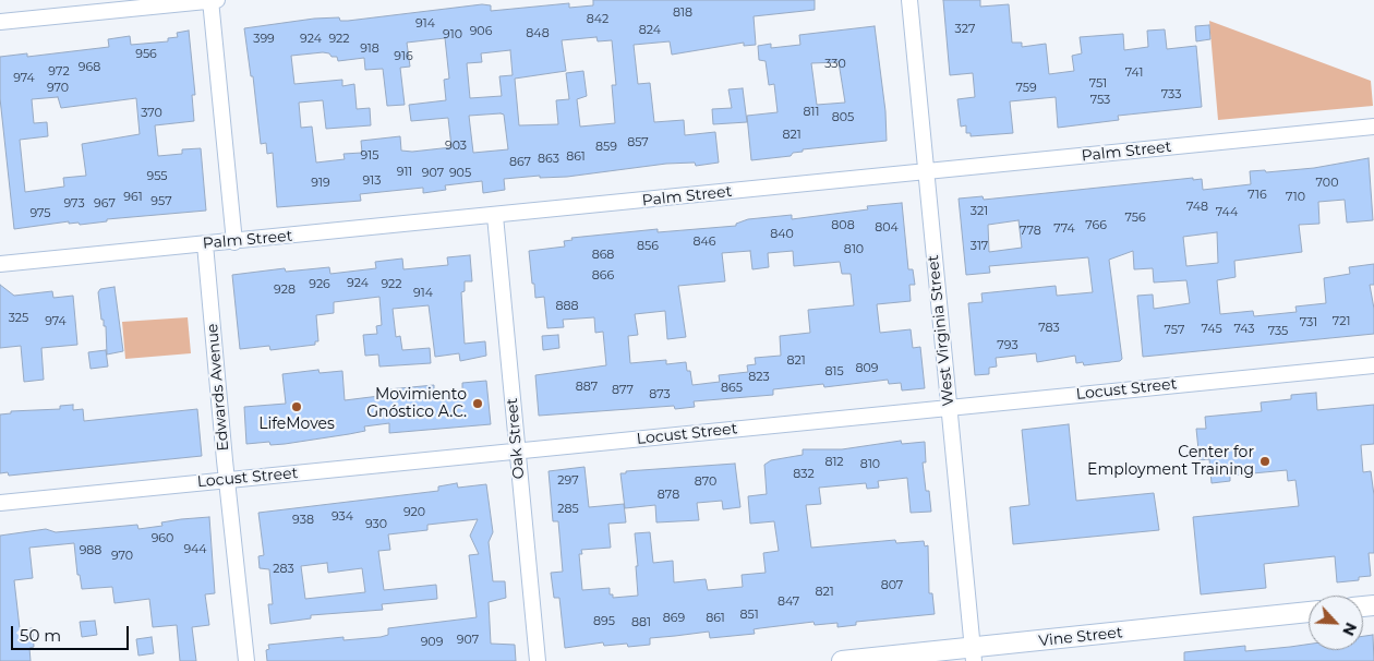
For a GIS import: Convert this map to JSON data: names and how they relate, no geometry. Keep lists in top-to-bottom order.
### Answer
{
  "streets": {
    "main road": ["Vine Street"],
    "street": [
      "Palm Street",
      "West Virginia Street",
      "Edwards Avenue",
      "Locust Street",
      "Oak Street"
    ]
  },
  "crossings": [
    ["Palm Street", "West Virginia Street"],
    ["Palm Street", "Edwards Avenue"],
    ["Palm Street", "Oak Street"],
    ["West Virginia Street", "Locust Street"],
    ["West Virginia Street", "Vine Street"],
    ["Edwards Avenue", "Locust Street"],
    ["Locust Street", "Oak Street"]
  ],
  "places": ["Movimiento Gnóstico A.C.", "LifeMoves", "Center for Employment Training"],
  "house_numbers": [
    "818",
    "842",
    "914",
    "327",
    "824",
    "906",
    "848",
    "910",
    "399",
    "924",
    "922",
    "918",
    "956",
    "916",
    "330",
    "968",
    "972",
    "741",
    "974",
    "751",
    "970",
    "759",
    "733",
    "753",
    "811",
    "370",
    "805",
    "821",
    "857",
    "903",
    "859",
    "915",
    "861",
    "863",
    "867",
    "911",
    "907",
    "905",
    "955",
    "913",
    "919",
    "700",
    "716",
    "961",
    "710",
    "957",
    "973",
    "967",
    "748",
    "321",
    "744",
    "975",
    "756",
    "808",
    "766",
    "804",
    "774",
    "778",
    "840",
    "846",
    "856",
    "317",
    "810",
    "868",
    "866",
    "924",
    "926",
    "922",
    "928",
    "914",
    "888",
    "325",
    "974",
    "721",
    "731",
    "783",
    "745",
    "743",
    "757",
    "735",
    "793",
    "821",
    "809",
    "815",
    "823",
    "887",
    "865",
    "877",
    "873",
    "812",
    "810",
    "832",
    "297",
    "870",
    "878",
    "285",
    "920",
    "934",
    "938",
    "930",
    "960",
    "944",
    "988",
    "970",
    "283",
    "807",
    "821",
    "847",
    "851",
    "869",
    "861",
    "895",
    "881",
    "907",
    "909"
  ],
  "scale_bar": "50 m",
  "north": "bottom right"
}
